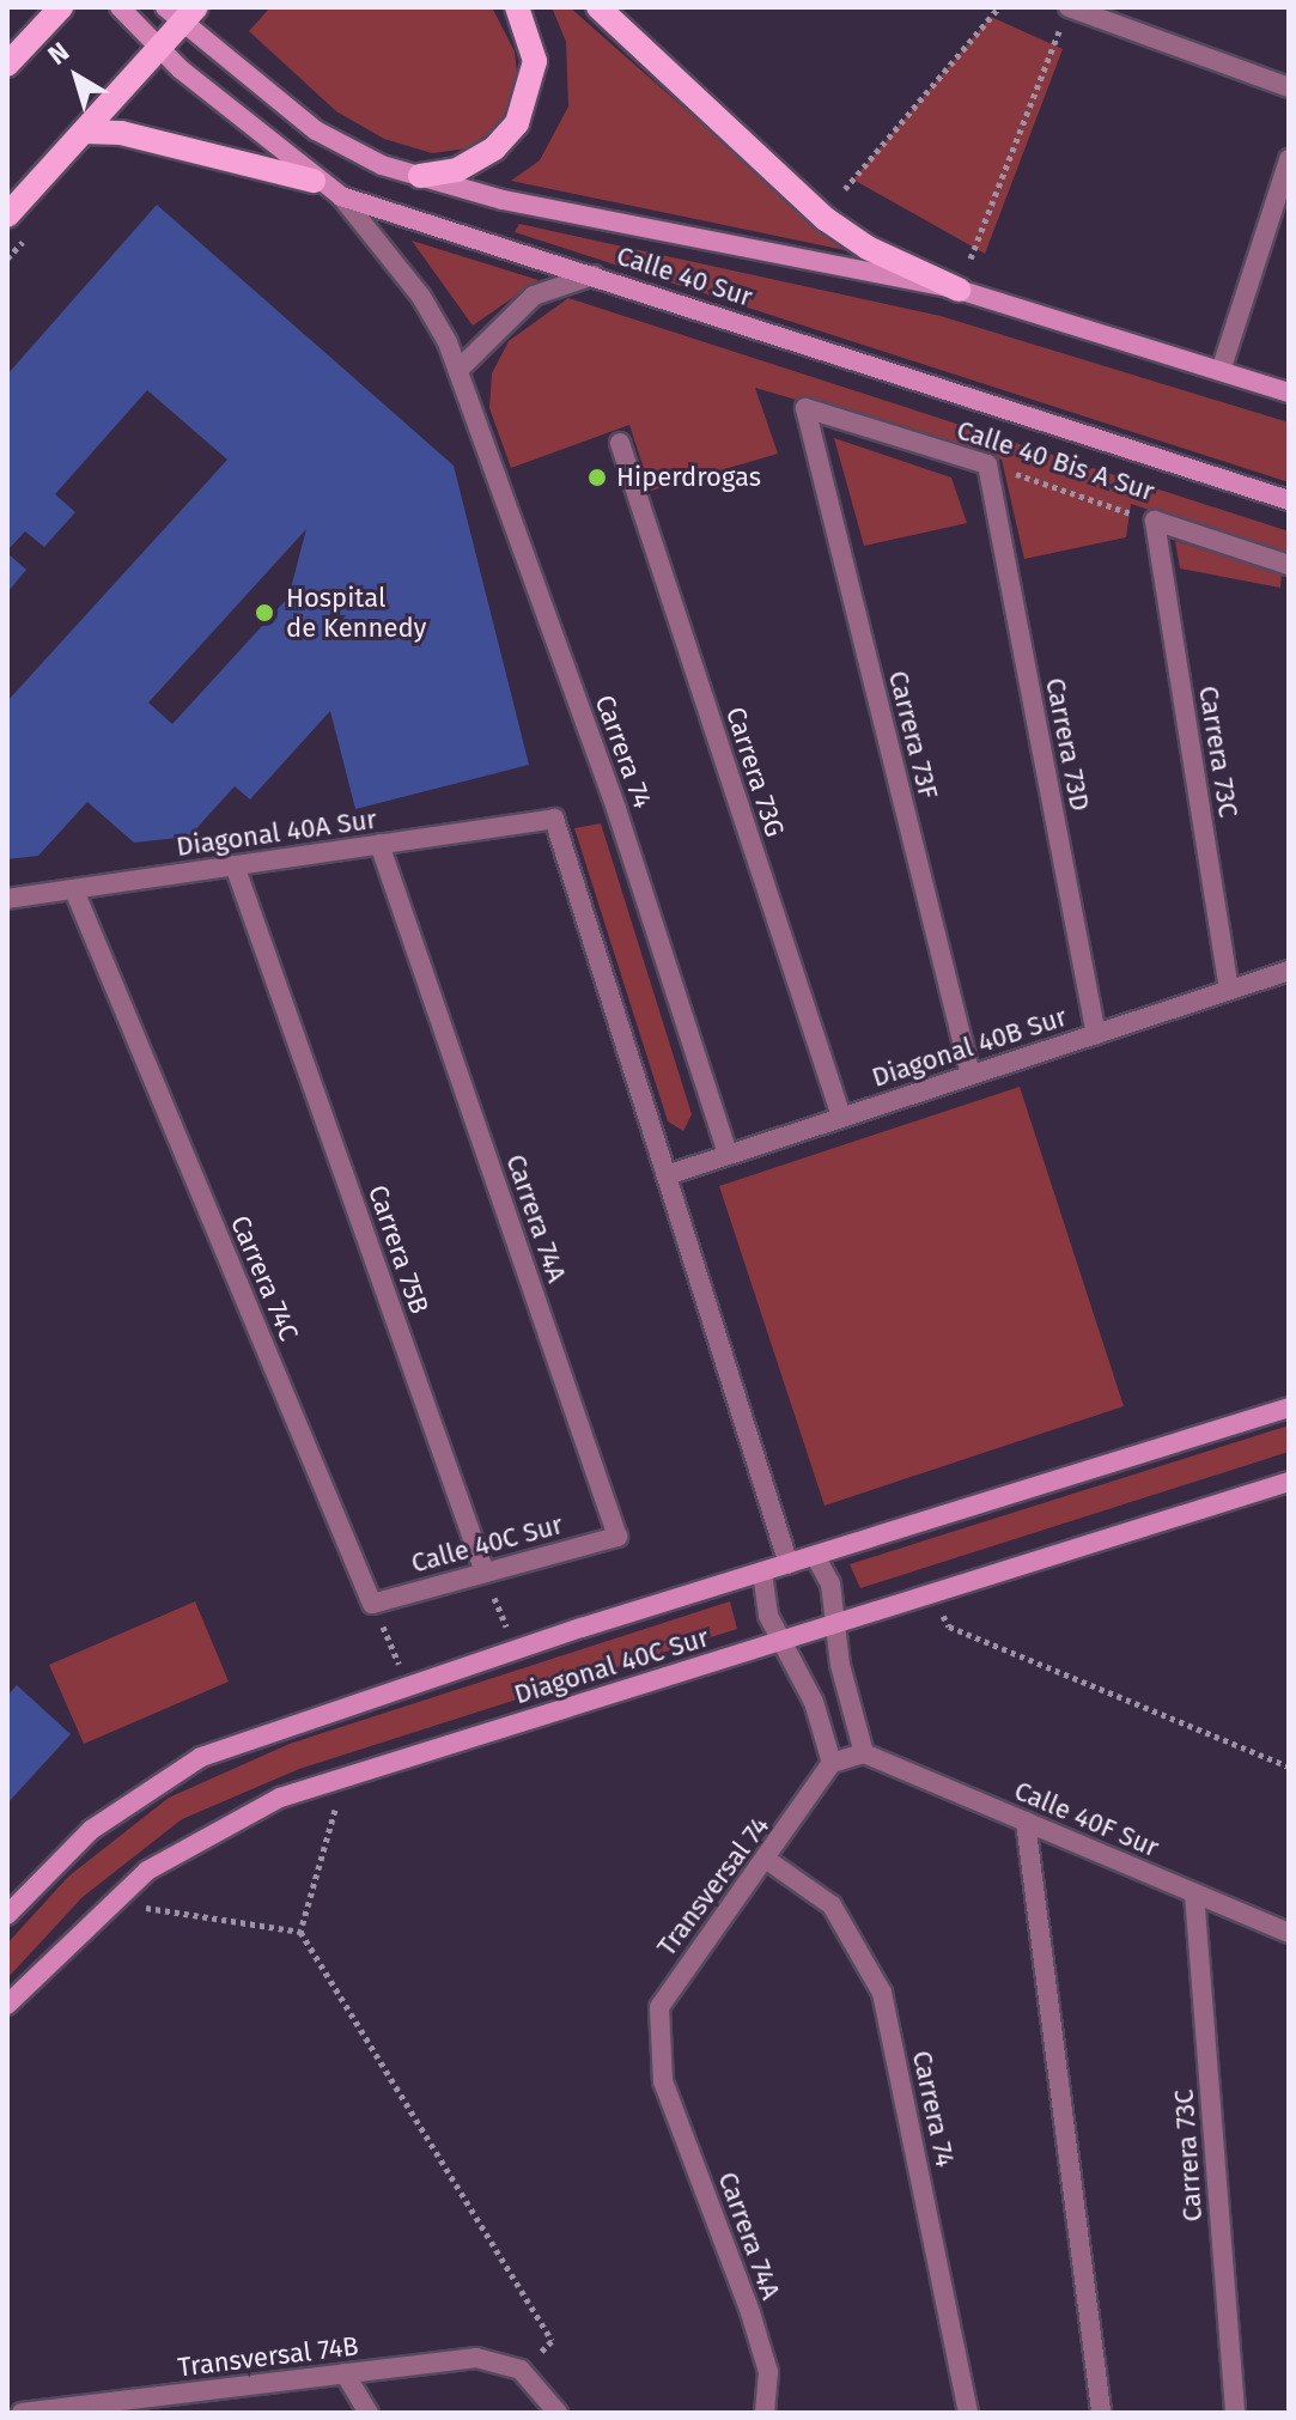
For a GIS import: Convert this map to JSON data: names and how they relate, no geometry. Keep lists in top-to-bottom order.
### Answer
{
  "streets": {
    "street": [
      "Calle 40 Sur",
      "Calle 40 Bis A Sur",
      "Carrera 73F",
      "Carrera 73D",
      "Carrera 74",
      "Carrera 73C",
      "Carrera 73G",
      "Diagonal 40A Sur",
      "Diagonal 40B Sur",
      "Carrera 74A",
      "Carrera 75B",
      "Carrera 74C",
      "Calle 40C Sur",
      "Diagonal 40C Sur",
      "Calle 40F Sur",
      "Transversal 74",
      "Transversal 74B"
    ]
  },
  "crossings": [
    ["Calle 40 Sur", "Carrera 74"],
    ["Calle 40 Bis A Sur", "Carrera 73F"],
    ["Calle 40 Bis A Sur", "Carrera 73D"],
    ["Calle 40 Bis A Sur", "Carrera 73C"],
    ["Carrera 73F", "Diagonal 40B Sur"],
    ["Carrera 73D", "Diagonal 40B Sur"],
    ["Carrera 74", "Diagonal 40B Sur"],
    ["Carrera 74", "Transversal 74"],
    ["Carrera 73C", "Diagonal 40B Sur"],
    ["Carrera 73C", "Calle 40F Sur"],
    ["Carrera 73G", "Diagonal 40B Sur"],
    ["Diagonal 40A Sur", "Diagonal 40B Sur"],
    ["Diagonal 40A Sur", "Carrera 74A"],
    ["Diagonal 40A Sur", "Carrera 75B"],
    ["Diagonal 40A Sur", "Carrera 74C"],
    ["Carrera 74A", "Calle 40C Sur"],
    ["Carrera 74A", "Transversal 74"],
    ["Carrera 75B", "Calle 40C Sur"],
    ["Carrera 74C", "Calle 40C Sur"]
  ],
  "places": ["Hiperdrogas", "Hospital de Kennedy"],
  "north": "top left"
}
